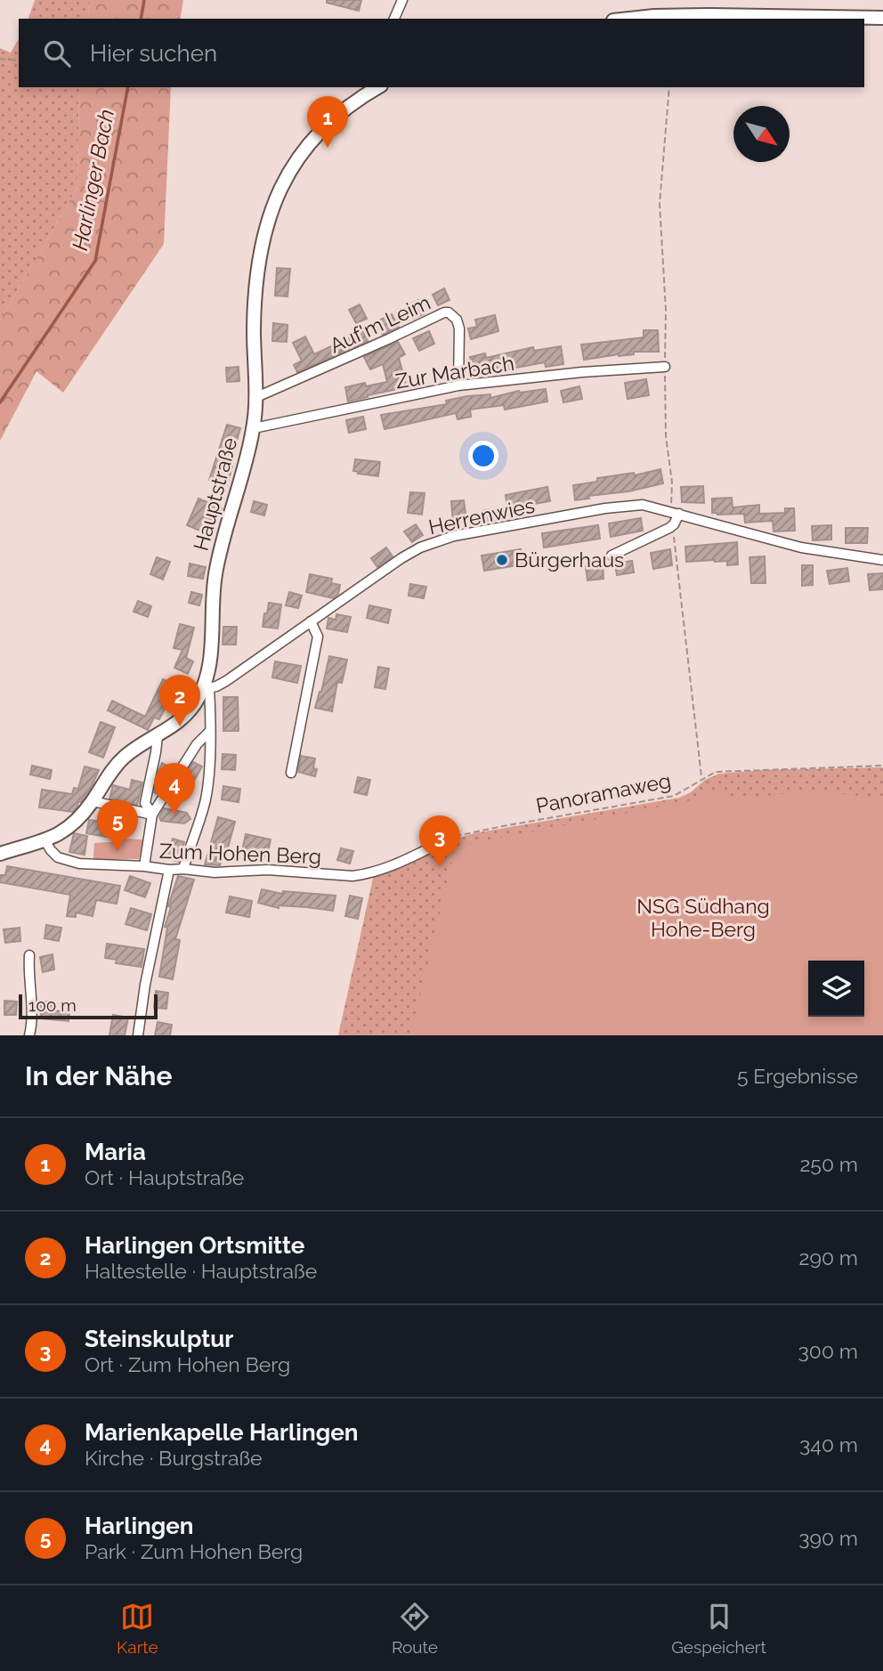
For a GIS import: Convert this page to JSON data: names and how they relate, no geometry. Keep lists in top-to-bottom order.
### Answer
{
  "streets": {
    "street": [
      "Auf'm Leim",
      "Zur Marbach",
      "Hauptstraße",
      "Herrenwies",
      "Zum Hohen Berg"
    ],
    "path": ["Panoramaweg"]
  },
  "crossings": [
    ["Auf'm Leim", "Zur Marbach"],
    ["Auf'm Leim", "Hauptstraße"],
    ["Zur Marbach", "Hauptstraße"],
    ["Hauptstraße", "Herrenwies"],
    ["Hauptstraße", "Zum Hohen Berg"],
    ["Panoramaweg", "Zum Hohen Berg"]
  ],
  "water": ["Harlinger Bach"],
  "parks": ["NSG Südhang Hohe-Berg"],
  "places": ["Bürgerhaus"],
  "scale_bar": "100 m",
  "north": "bottom right",
  "page": {
    "search": "Hier suchen",
    "pins": [
      "1",
      "2",
      "4",
      "5",
      "3"
    ],
    "scale": "100 m",
    "heading": ["In der Nähe", "5 Ergebnisse"],
    "list": [
      {
        "mark": "1",
        "name": "Maria",
        "note": "Ort · Hauptstraße",
        "value": "250 m"
      },
      {
        "mark": "2",
        "name": "Harlingen Ortsmitte",
        "note": "Haltestelle · Hauptstraße",
        "value": "290 m"
      },
      {
        "mark": "3",
        "name": "Steinskulptur",
        "note": "Ort · Zum Hohen Berg",
        "value": "300 m"
      },
      {
        "mark": "4",
        "name": "Marienkapelle Harlingen",
        "note": "Kirche · Burgstraße",
        "value": "340 m"
      },
      {
        "mark": "5",
        "name": "Harlingen",
        "note": "Park · Zum Hohen Berg",
        "value": "390 m"
      }
    ],
    "nav": ["Karte", "Route", "Gespeichert"]
  }
}
